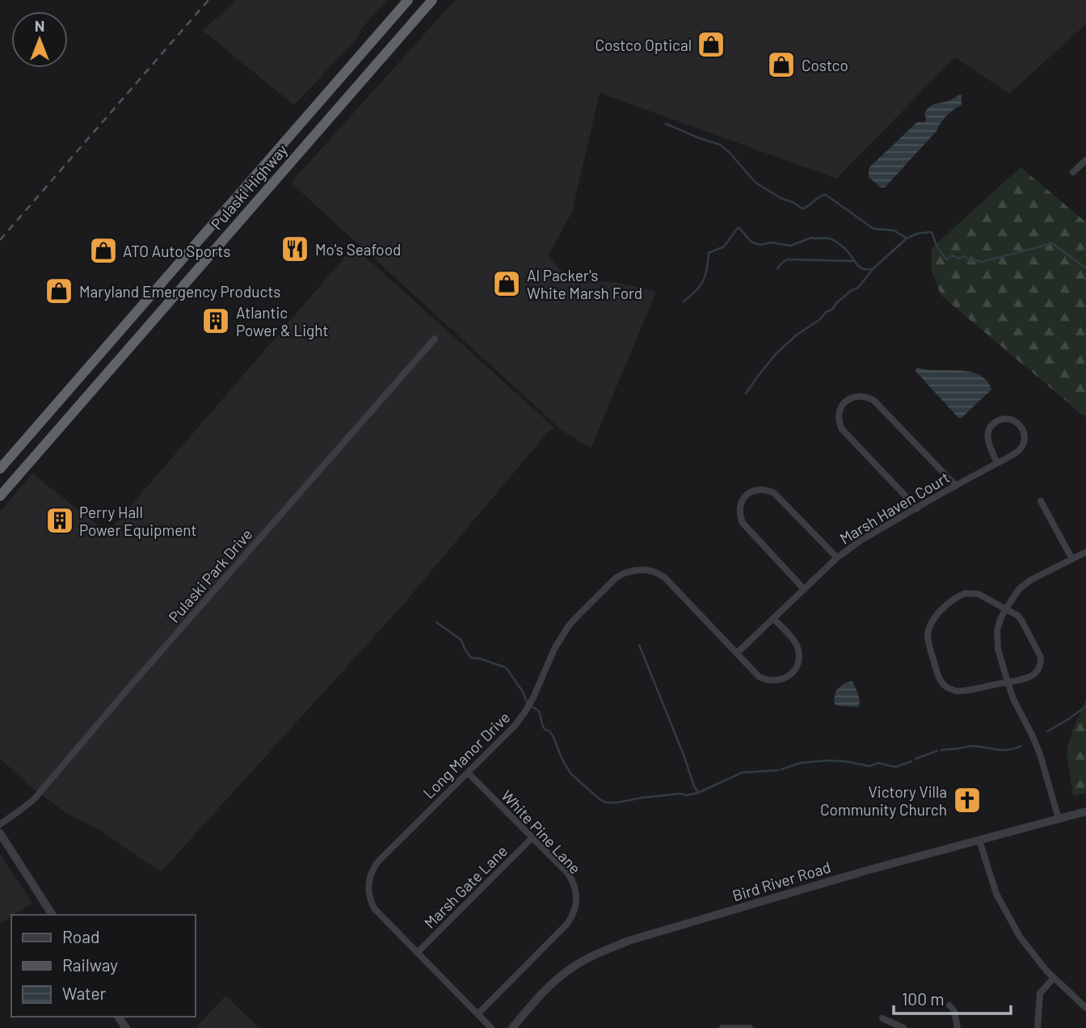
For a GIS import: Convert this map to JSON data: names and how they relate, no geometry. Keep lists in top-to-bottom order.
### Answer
{
  "streets": {
    "highway": ["Pulaski Highway"],
    "street": [
      "Marsh Haven Court",
      "Pulaski Park Drive",
      "Long Manor Drive",
      "White Pine Lane",
      "Bird River Road",
      "Marsh Gate Lane"
    ]
  },
  "crossings": [
    ["Marsh Haven Court", "Long Manor Drive"],
    ["Long Manor Drive", "White Pine Lane"],
    ["Long Manor Drive", "Marsh Gate Lane"],
    ["White Pine Lane", "Marsh Gate Lane"]
  ],
  "places": {
    "shop": [
      "Costco Optical",
      "Costco",
      "ATO Auto Sports",
      "Al Packer's White Marsh Ford",
      "Maryland Emergency Products"
    ],
    "restaurant": ["Mo's Seafood"],
    "building": ["Atlantic Power & Light", "Perry Hall Power Equipment"],
    "church": ["Victory Villa Community Church"]
  },
  "legend": ["Road", "Railway", "Water"],
  "scale_bar": "100 m",
  "north": "top"
}
